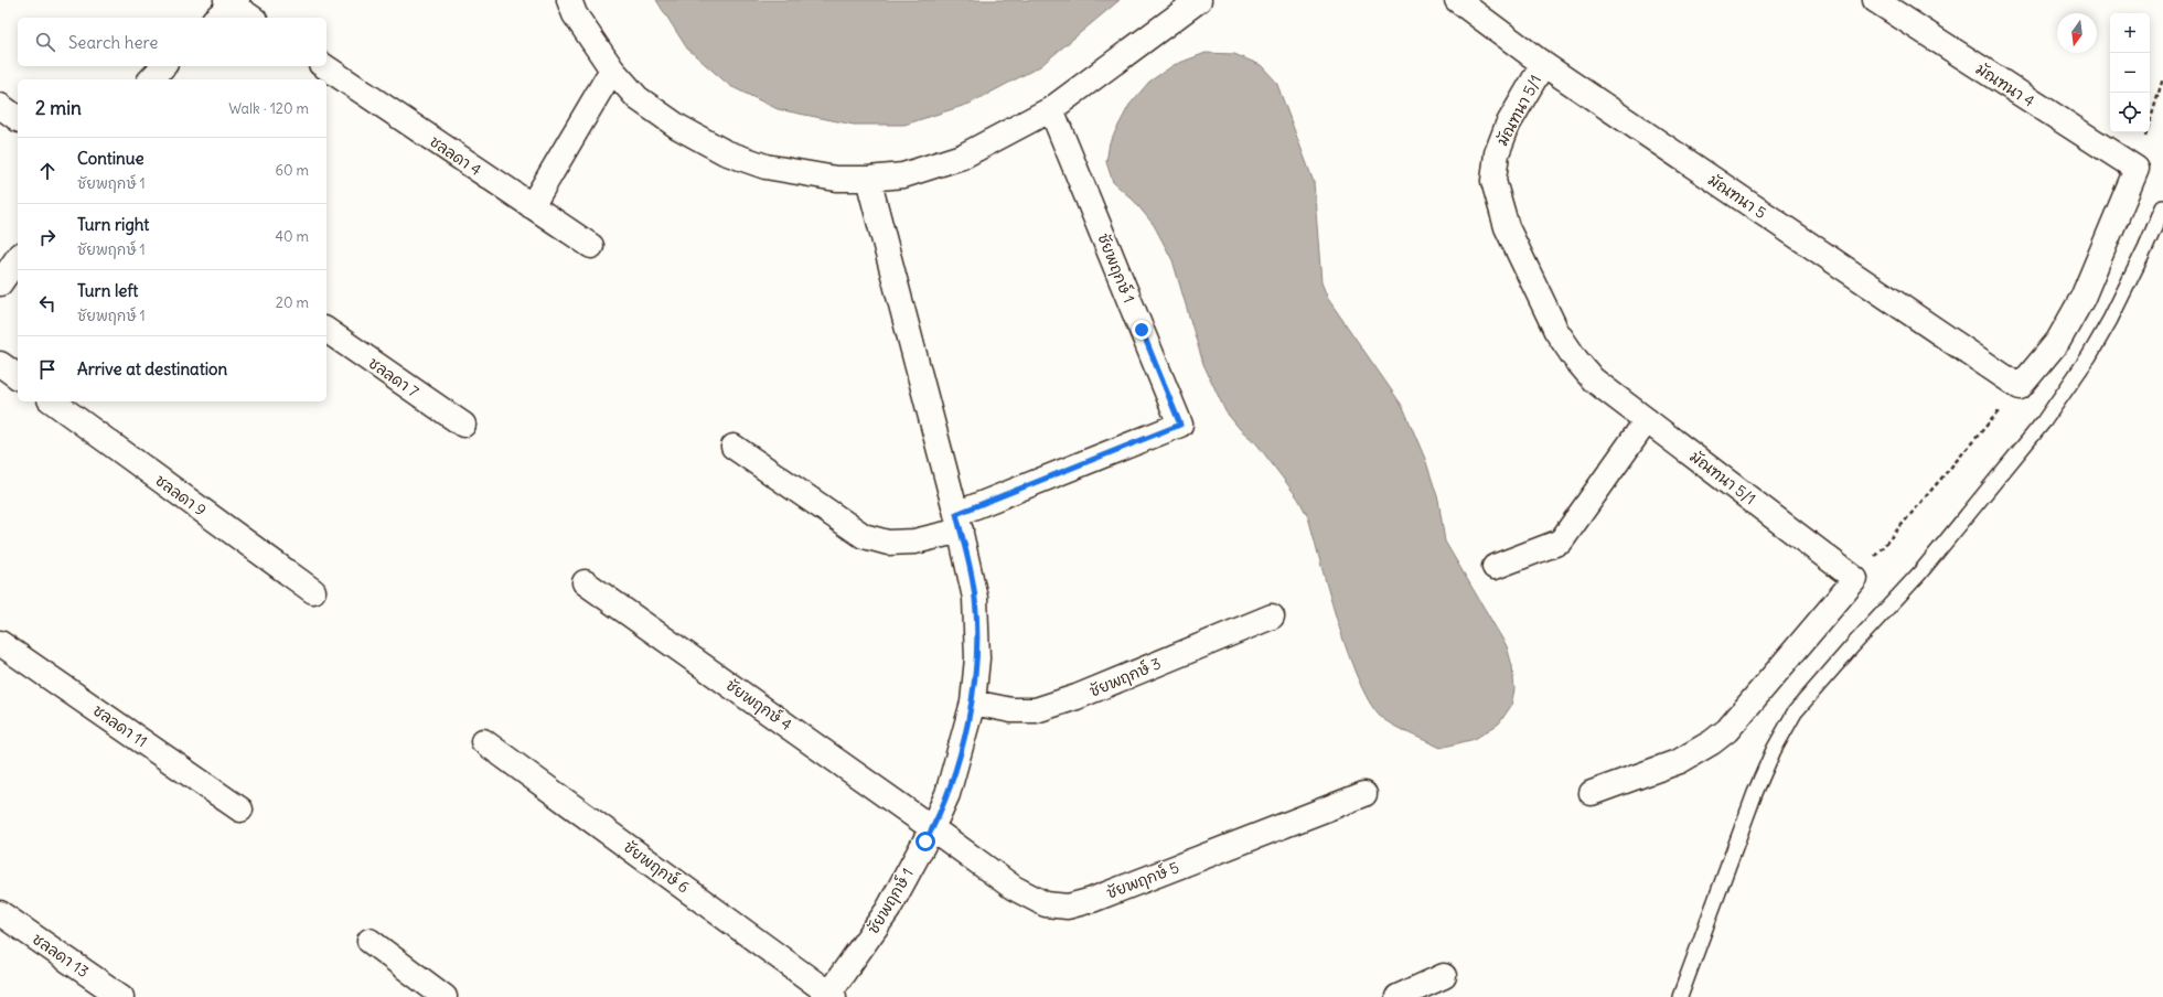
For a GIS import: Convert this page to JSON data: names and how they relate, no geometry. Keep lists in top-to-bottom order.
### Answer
{
  "streets": {
    "street": [
      "มัณฑนา 4",
      "มัณฑนา 5/1",
      "ชลลดา 4",
      "มัณฑนา 5",
      "ชัยพฤกษ์ 1",
      "ชลลดา 7",
      "ชลลดา 9",
      "ชัยพฤกษ์ 3",
      "ชัยพฤกษ์ 4",
      "ชลลดา 11",
      "ชัยพฤกษ์ 6",
      "ชัยพฤกษ์ 5",
      "ชลลดา 13"
    ]
  },
  "crossings": [
    ["มัณฑนา 5/1", "มัณฑนา 5"],
    ["ชัยพฤกษ์ 1", "ชัยพฤกษ์ 3"],
    ["ชัยพฤกษ์ 1", "ชัยพฤกษ์ 4"],
    ["ชัยพฤกษ์ 1", "ชัยพฤกษ์ 6"],
    ["ชัยพฤกษ์ 1", "ชัยพฤกษ์ 5"],
    ["ชัยพฤกษ์ 4", "ชัยพฤกษ์ 5"]
  ],
  "north": "bottom",
  "page": {
    "map_buttons": ["+", "−"],
    "search": "Search here",
    "heading": ["2 min", "Walk · 120 m"],
    "list": [
      ["Continue", "ชัยพฤกษ์ 1", "60 m"],
      ["Turn right", "ชัยพฤกษ์ 1", "40 m"],
      ["Turn left", "ชัยพฤกษ์ 1", "20 m"],
      "Arrive at destination"
    ]
  }
}
